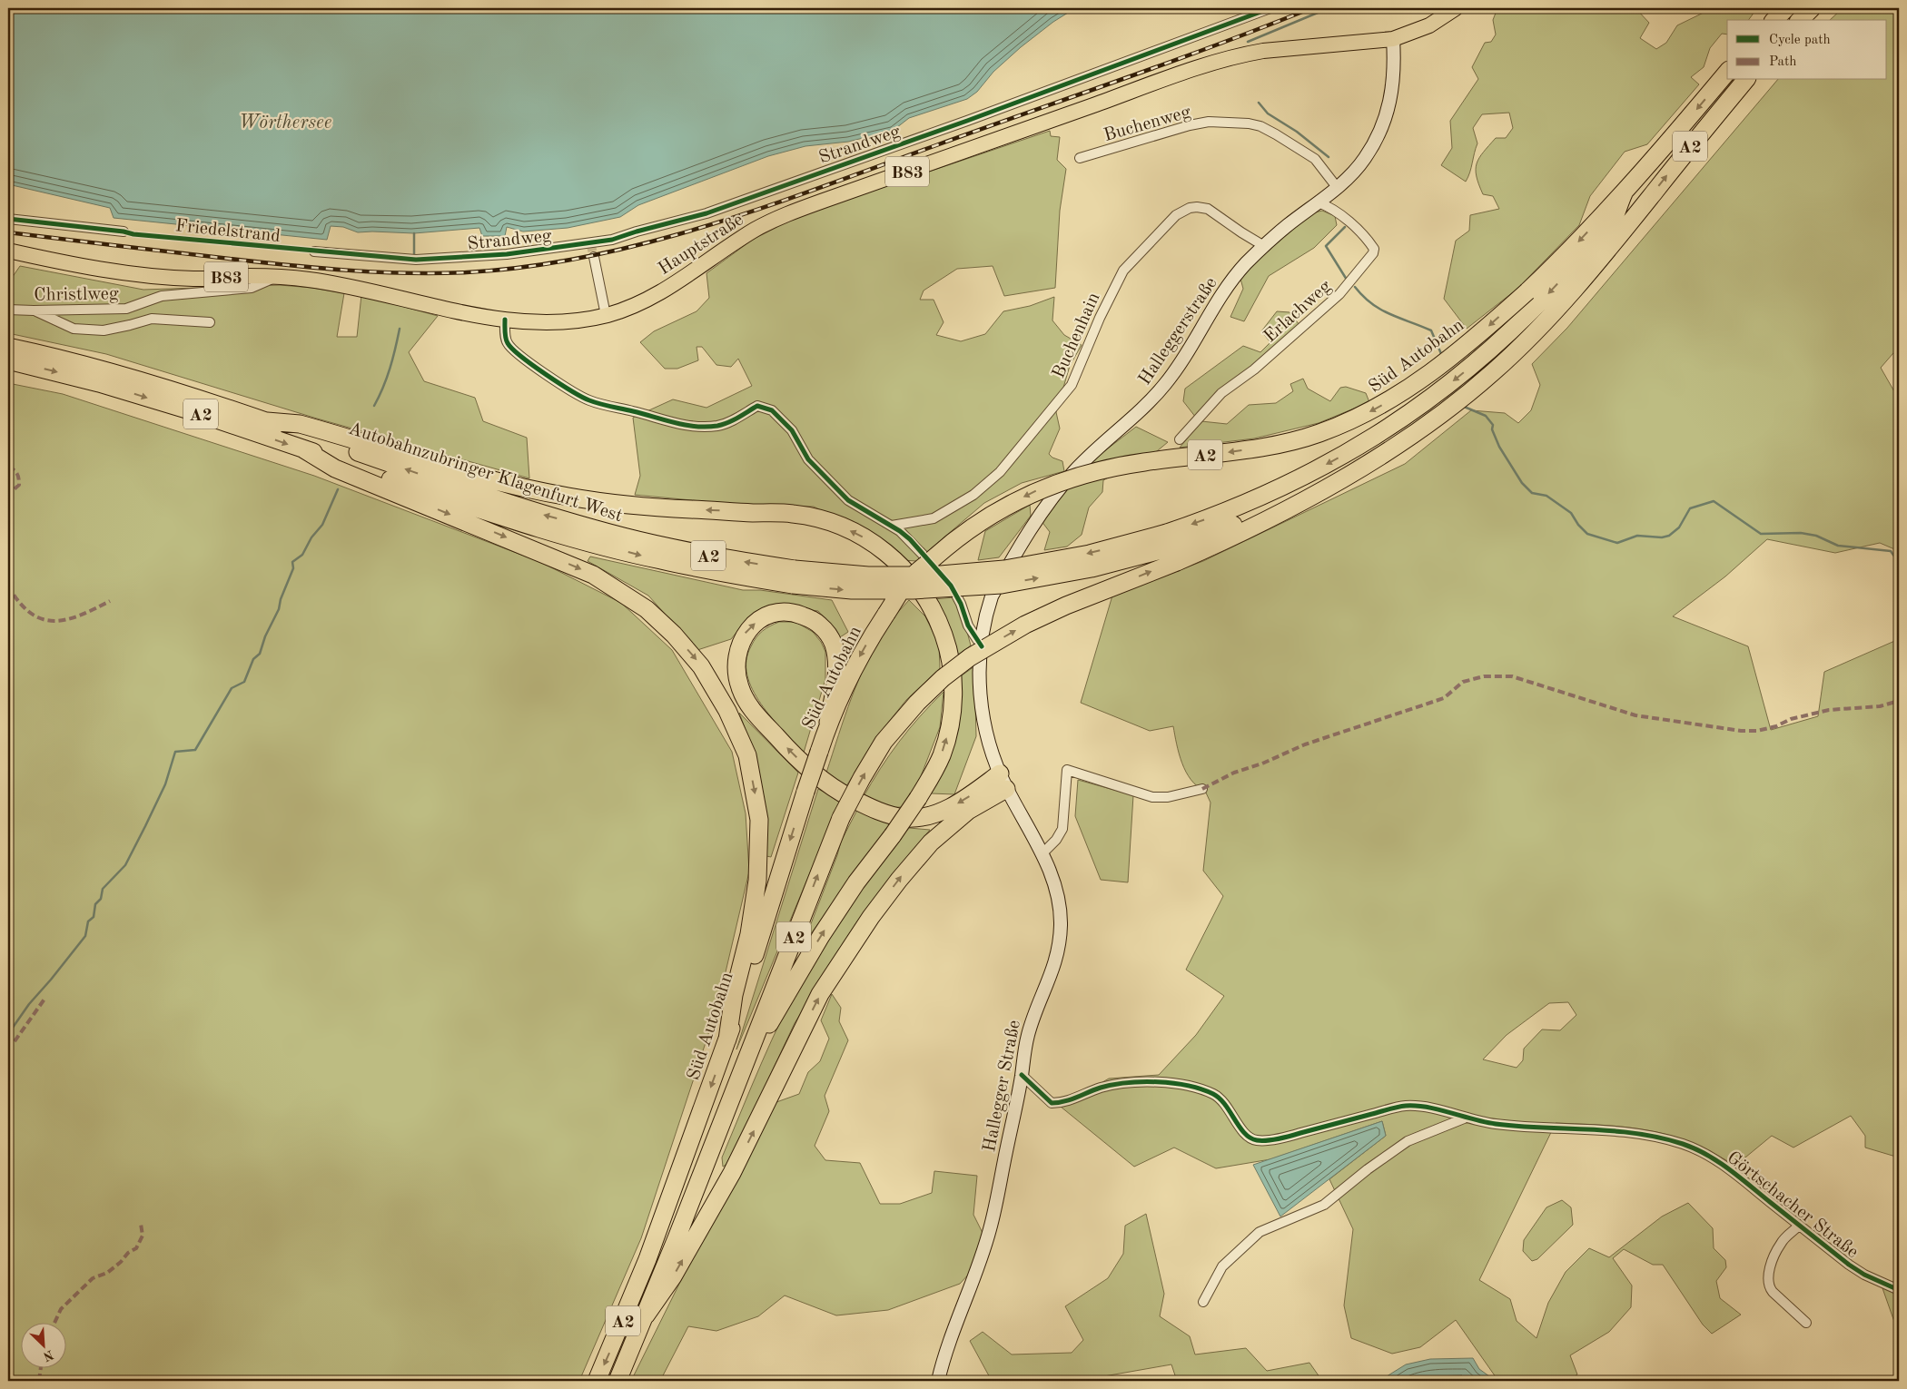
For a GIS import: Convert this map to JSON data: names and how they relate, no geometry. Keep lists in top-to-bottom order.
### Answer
{
  "streets": {
    "highway": ["A2", "Süd Autobahn", "Autobahnzubringer Klagenfurt West"],
    "main road": [
      "B83",
      "Hauptstraße",
      "Halleggerstraße",
      "Hallegger Straße"
    ],
    "street": [
      "Buchenweg",
      "Strandweg",
      "Christlweg",
      "Erlachweg",
      "Buchenhain",
      "Görtschacher Straße"
    ],
    "cycle path": ["Friedelstrand"]
  },
  "crossings": [
    ["Buchenweg", "Halleggerstraße"],
    ["A2", "Autobahnzubringer Klagenfurt West"],
    ["B83", "Hauptstraße"],
    ["B83", "Christlweg"],
    ["Hauptstraße", "Halleggerstraße"],
    ["Erlachweg", "Halleggerstraße"],
    ["Halleggerstraße", "Buchenhain"],
    ["Halleggerstraße", "Hallegger Straße"],
    ["Süd Autobahn", "Autobahnzubringer Klagenfurt West"],
    ["Hallegger Straße", "Görtschacher Straße"]
  ],
  "water": ["Wörthersee"],
  "legend": ["Cycle path", "Path"],
  "north": "bottom right"
}
